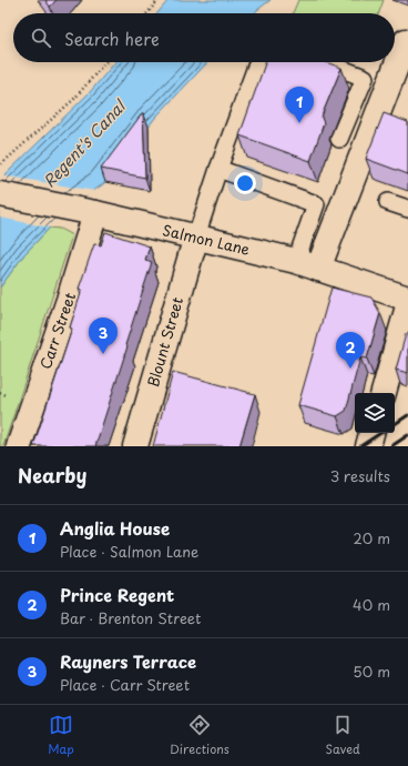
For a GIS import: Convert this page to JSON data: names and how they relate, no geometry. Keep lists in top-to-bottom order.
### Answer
{
  "streets": {
    "street": ["Salmon Lane", "Carr Street", "Blount Street"]
  },
  "crossings": [
    ["Salmon Lane", "Carr Street"],
    ["Salmon Lane", "Blount Street"]
  ],
  "water": ["Regent's Canal"],
  "page": {
    "search": "Search here",
    "pins": ["1", "3", "2"],
    "heading": ["Nearby", "3 results"],
    "list": [
      {
        "mark": "1",
        "name": "Anglia House",
        "note": "Place · Salmon Lane",
        "value": "20 m"
      },
      {
        "mark": "2",
        "name": "Prince Regent",
        "note": "Bar · Brenton Street",
        "value": "40 m"
      },
      {
        "mark": "3",
        "name": "Rayners Terrace",
        "note": "Place · Carr Street",
        "value": "50 m"
      }
    ],
    "nav": ["Map", "Directions", "Saved"]
  }
}
